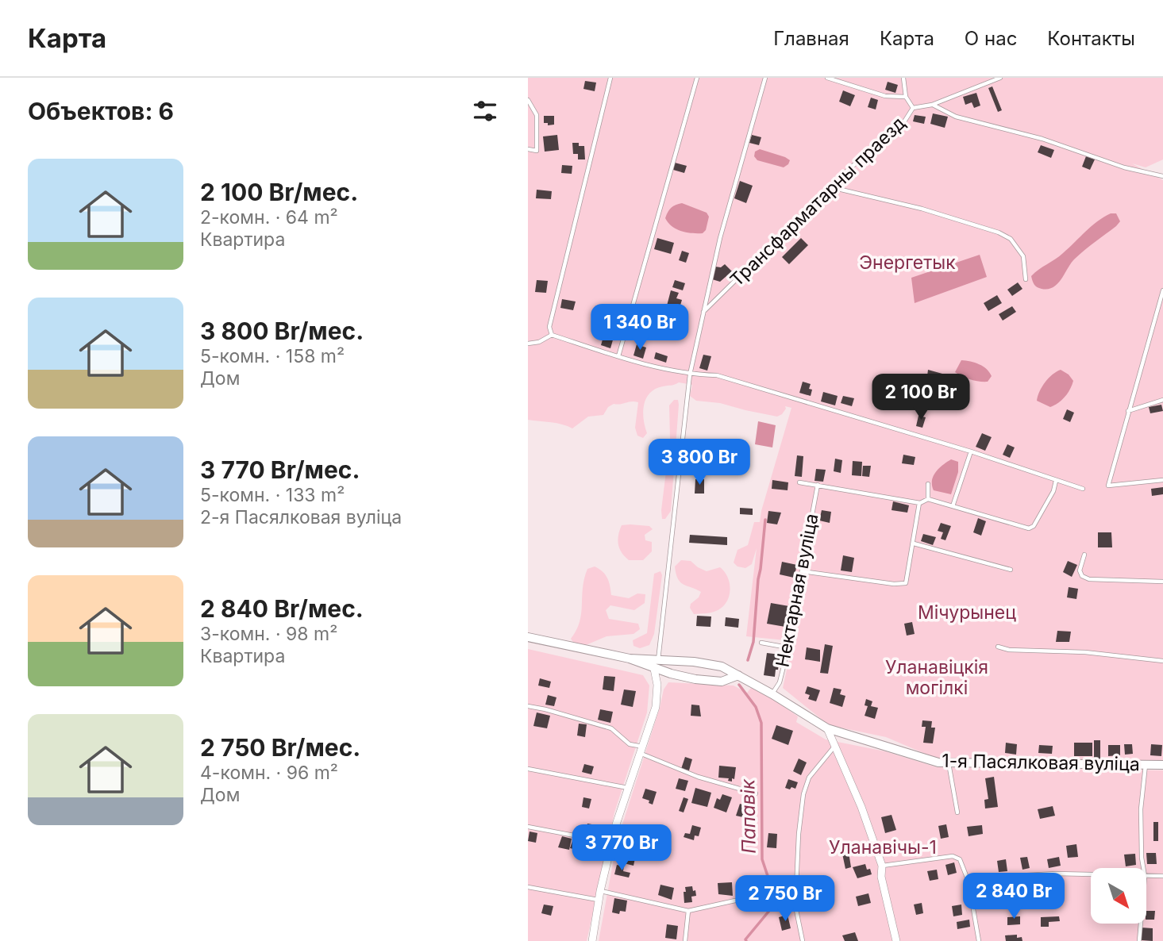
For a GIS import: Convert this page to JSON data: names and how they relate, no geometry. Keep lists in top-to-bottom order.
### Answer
{
  "streets": {
    "street": ["1-я Пасялковая вуліца"],
    "lane": ["Трансфарматарны праезд", "Нектарная вуліца"]
  },
  "crossings": [
    ["Нектарная вуліца", "1-я Пасялковая вуліца"]
  ],
  "water": ["Папавік"],
  "parks": [
    "Энергетык",
    "Мічурынец",
    "Уланавіцкія могілкі",
    "Уланавічы-1"
  ],
  "north": "bottom right",
  "page": {
    "header": "Карта",
    "nav": [
      "Главная",
      "Карта",
      "О нас",
      "Контакты"
    ],
    "heading": "Объектов: 6",
    "list": [
      {
        "name": "2 100 Br/мес.",
        "note": "2-комн. · 64 m² · Квартира"
      },
      {
        "name": "3 800 Br/мес.",
        "note": "5-комн. · 158 m² · Дом"
      },
      {
        "name": "3 770 Br/мес.",
        "note": "5-комн. · 133 m² · 2-я Пасялковая вуліца"
      },
      {
        "name": "2 840 Br/мес.",
        "note": "3-комн. · 98 m² · Квартира"
      },
      {
        "name": "2 750 Br/мес.",
        "note": "4-комн. · 96 m² · Дом"
      }
    ],
    "price": [
      "1 340 Br",
      "2 100 Br",
      "3 800 Br",
      "3 770 Br",
      "2 840 Br",
      "2 750 Br"
    ]
  }
}
